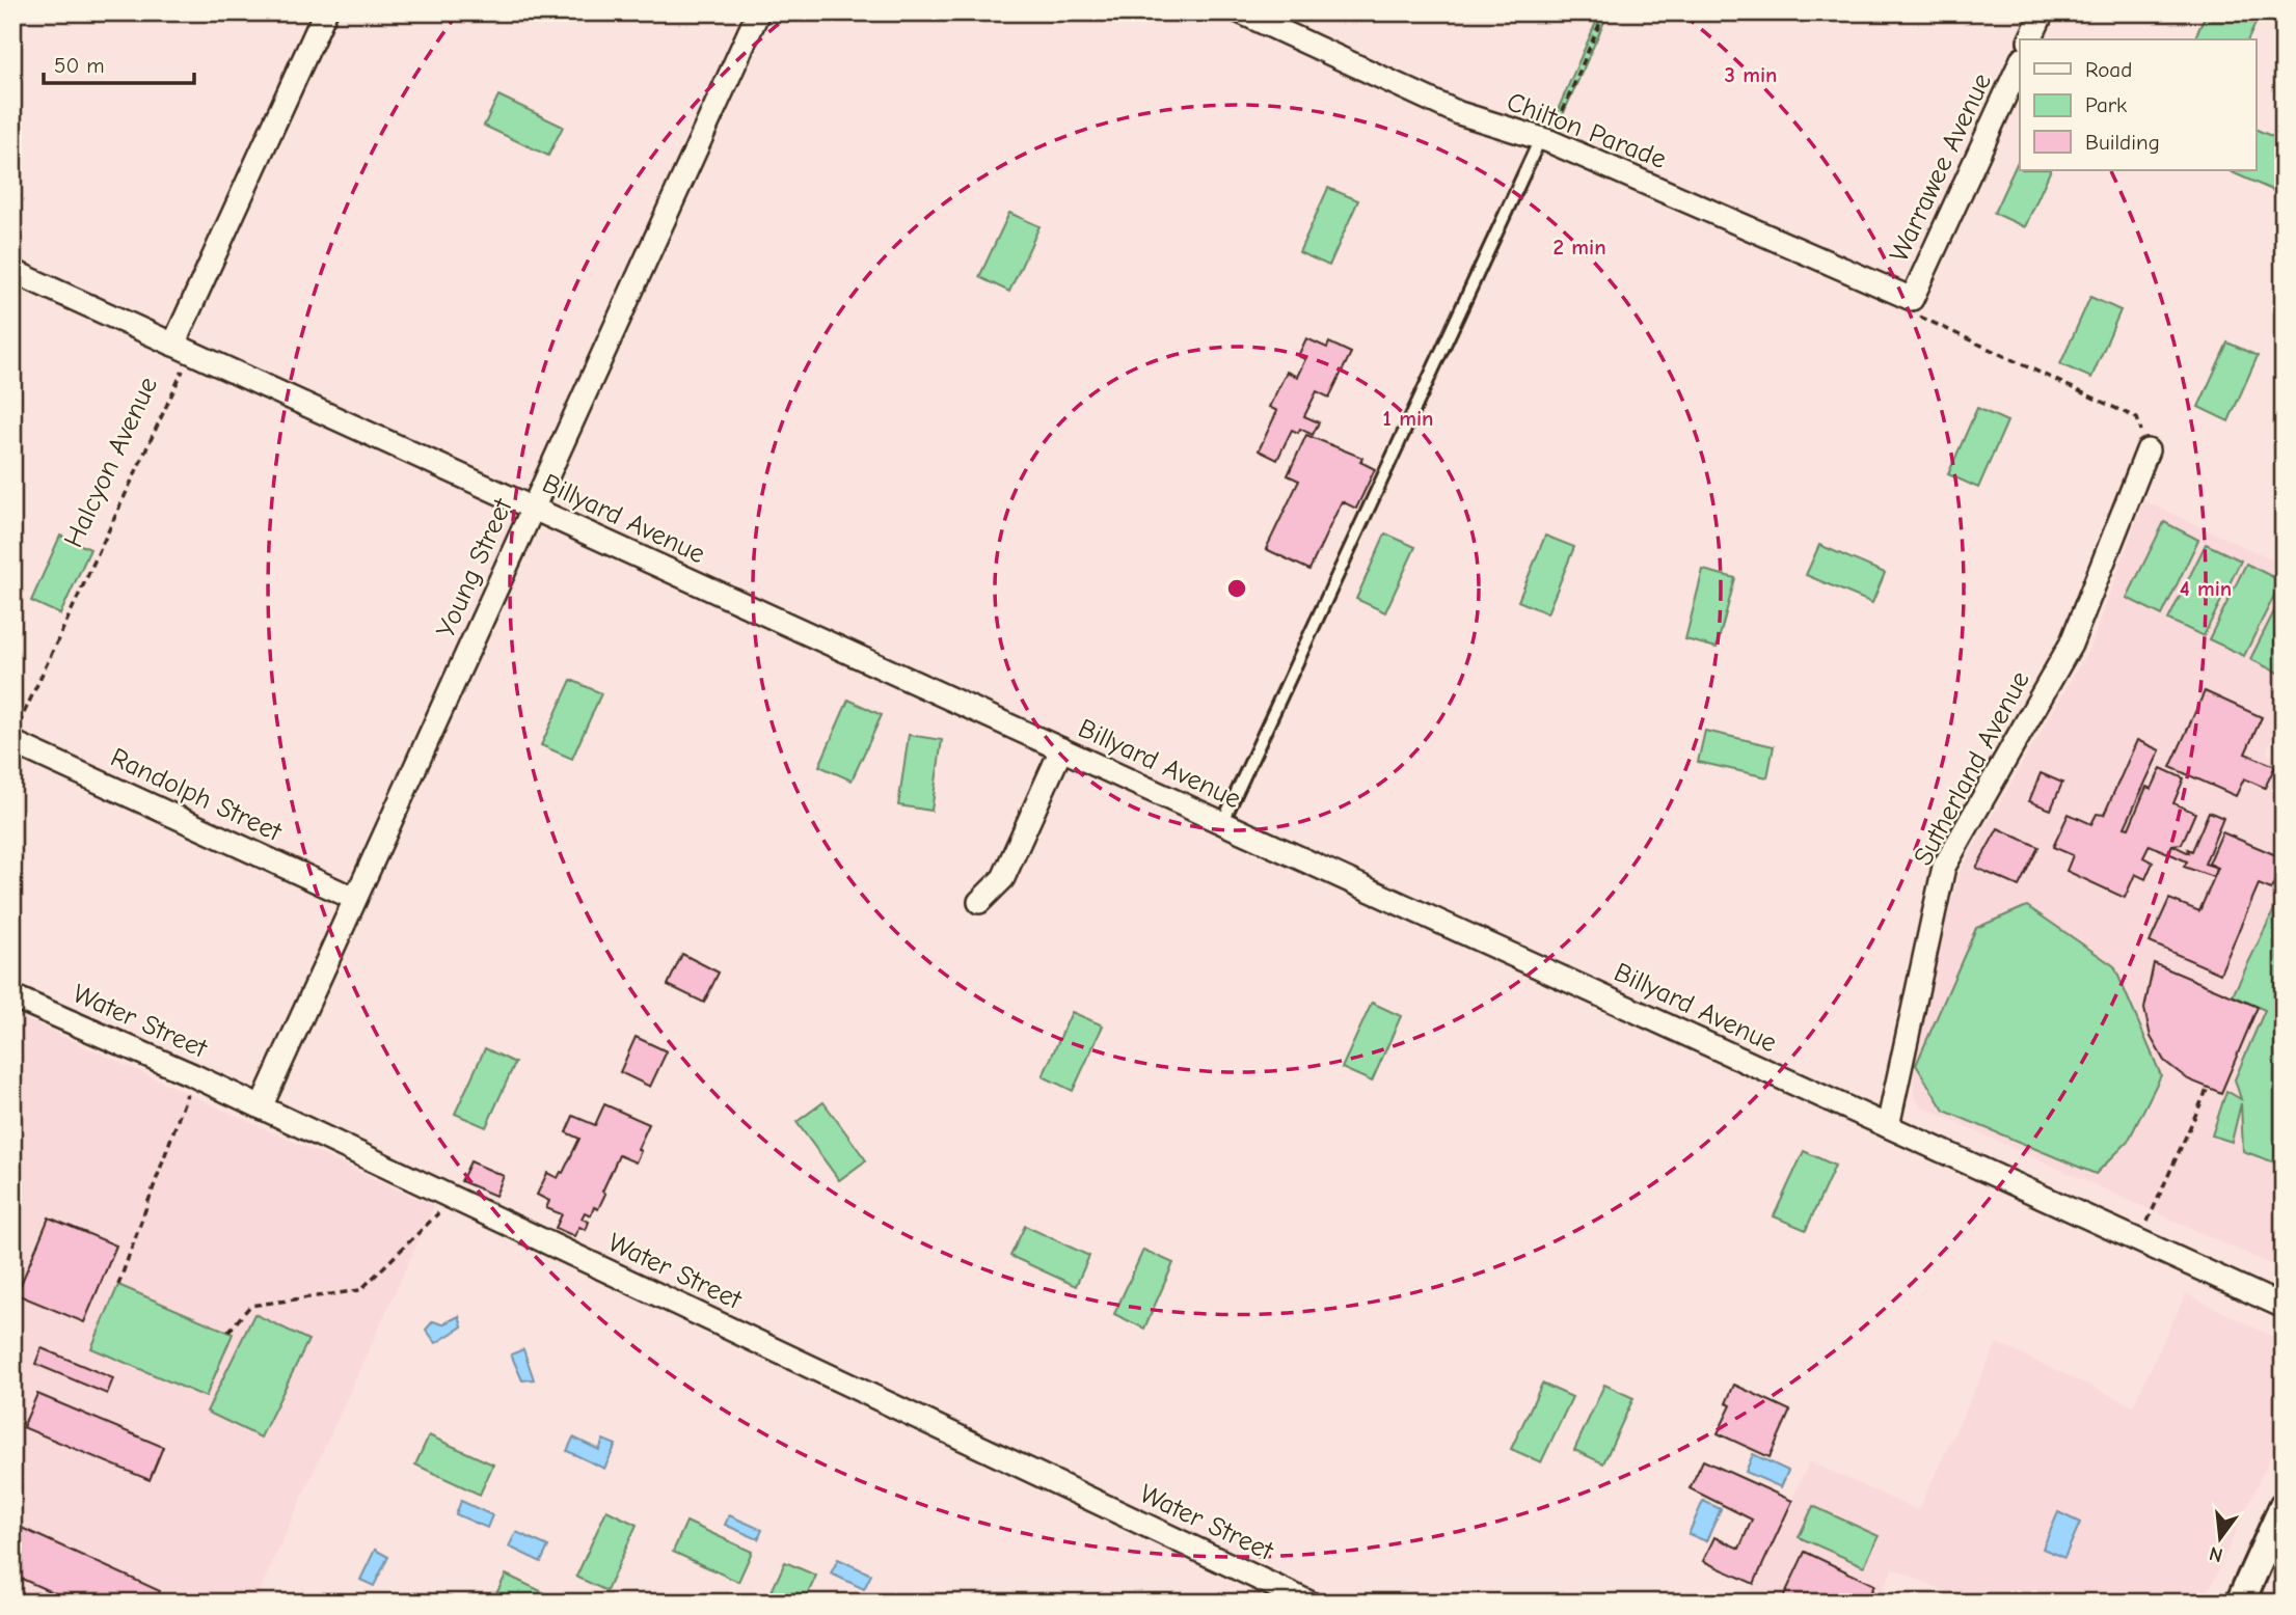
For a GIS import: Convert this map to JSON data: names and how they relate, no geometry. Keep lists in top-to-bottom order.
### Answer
{
  "streets": {
    "street": [
      "Chilton Parade",
      "Warrawee Avenue",
      "Billyard Avenue",
      "Young Street",
      "Sutherland Avenue",
      "Randolph Street",
      "Water Street"
    ],
    "path": ["Halcyon Avenue"]
  },
  "crossings": [
    ["Chilton Parade", "Warrawee Avenue"],
    ["Halcyon Avenue", "Billyard Avenue"],
    ["Halcyon Avenue", "Randolph Street"],
    ["Billyard Avenue", "Young Street"],
    ["Billyard Avenue", "Sutherland Avenue"],
    ["Young Street", "Randolph Street"],
    ["Young Street", "Water Street"]
  ],
  "legend": ["Road", "Park", "Building"],
  "scale_bar": "50 m",
  "north": "bottom",
  "rings": [
    "3 min",
    "2 min",
    "1 min",
    "4 min"
  ]
}
